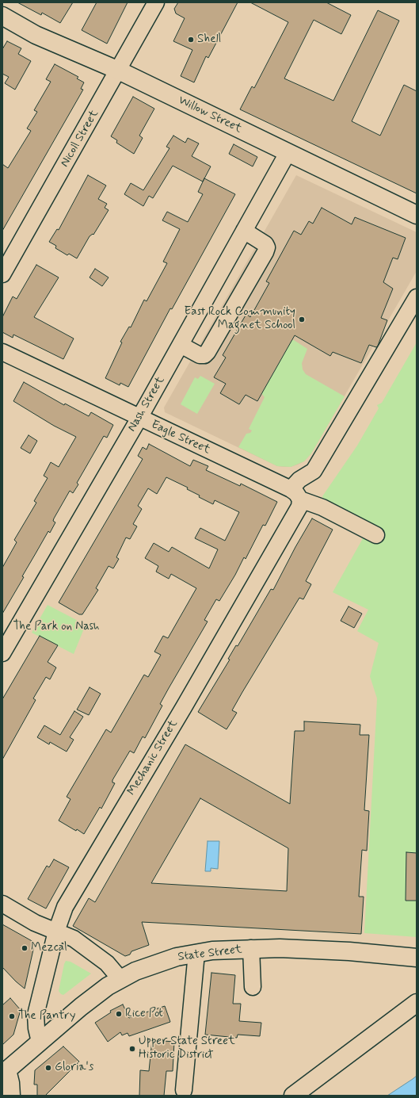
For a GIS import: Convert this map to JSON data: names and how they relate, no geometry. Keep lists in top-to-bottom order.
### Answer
{
  "streets": {
    "main road": ["Willow Street", "State Street"],
    "street": [
      "Nicoll Street",
      "Nash Street",
      "Eagle Street",
      "Mechanic Street"
    ]
  },
  "crossings": [
    ["Willow Street", "Nicoll Street"],
    ["Willow Street", "Nash Street"],
    ["Nash Street", "Eagle Street"],
    ["Eagle Street", "Mechanic Street"],
    ["Mechanic Street", "State Street"]
  ],
  "parks": ["The Park on Nash"],
  "places": [
    "Shell",
    "East Rock Community Magnet School",
    "Mezcal",
    "Rice Pot",
    "The Pantry",
    "Upper State Street Historic District",
    "Gloria's"
  ]
}
